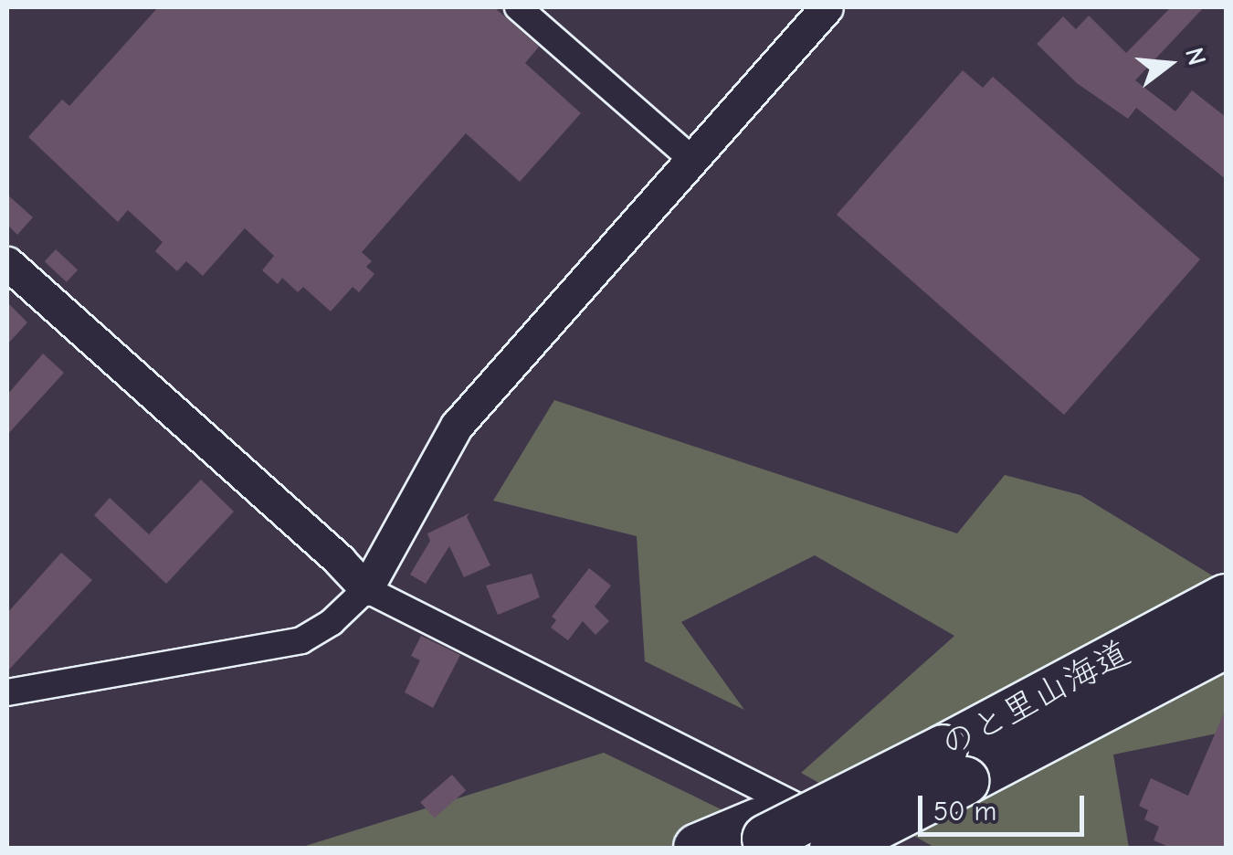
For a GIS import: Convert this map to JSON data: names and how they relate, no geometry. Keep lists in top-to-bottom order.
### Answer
{
  "streets": {
    "highway": ["のと里山海道"]
  },
  "scale_bar": "50 m",
  "north": "right"
}
